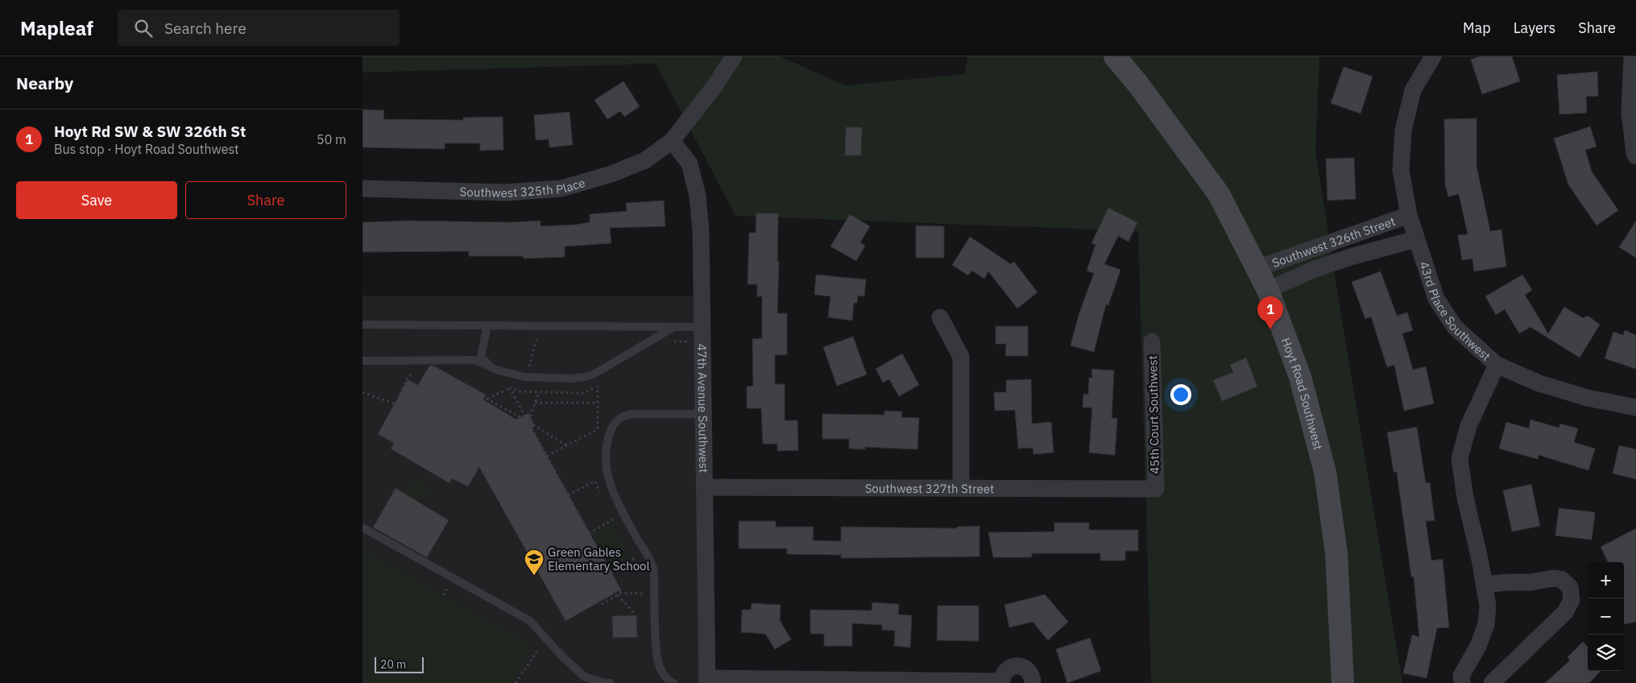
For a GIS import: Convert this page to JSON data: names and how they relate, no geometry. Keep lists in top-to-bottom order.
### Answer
{
  "streets": {
    "main road": ["Hoyt Road Southwest"],
    "street": [
      "Southwest 325th Place",
      "Southwest 326th Street",
      "43rd Place Southwest",
      "47th Avenue Southwest",
      "45th Court Southwest",
      "Southwest 327th Street"
    ]
  },
  "crossings": [
    ["Southwest 325th Place", "47th Avenue Southwest"],
    ["Southwest 326th Street", "43rd Place Southwest"],
    ["Southwest 326th Street", "Hoyt Road Southwest"],
    ["47th Avenue Southwest", "Southwest 327th Street"],
    ["45th Court Southwest", "Southwest 327th Street"]
  ],
  "places": {
    "school or university": ["Green Gables Elementary School"]
  },
  "scale_bar": "20 m",
  "page": {
    "header": "Mapleaf",
    "search": "Search here",
    "nav": ["Map", "Layers", "Share"],
    "heading": "Nearby",
    "list": [
      {
        "mark": "1",
        "name": "Hoyt Rd SW & SW 326th St",
        "note": "Bus stop · Hoyt Road Southwest",
        "value": "50 m"
      }
    ],
    "buttons": ["Save", "Share"],
    "pins": "1",
    "map_buttons": ["+", "−"],
    "scale": "20 m"
  }
}
